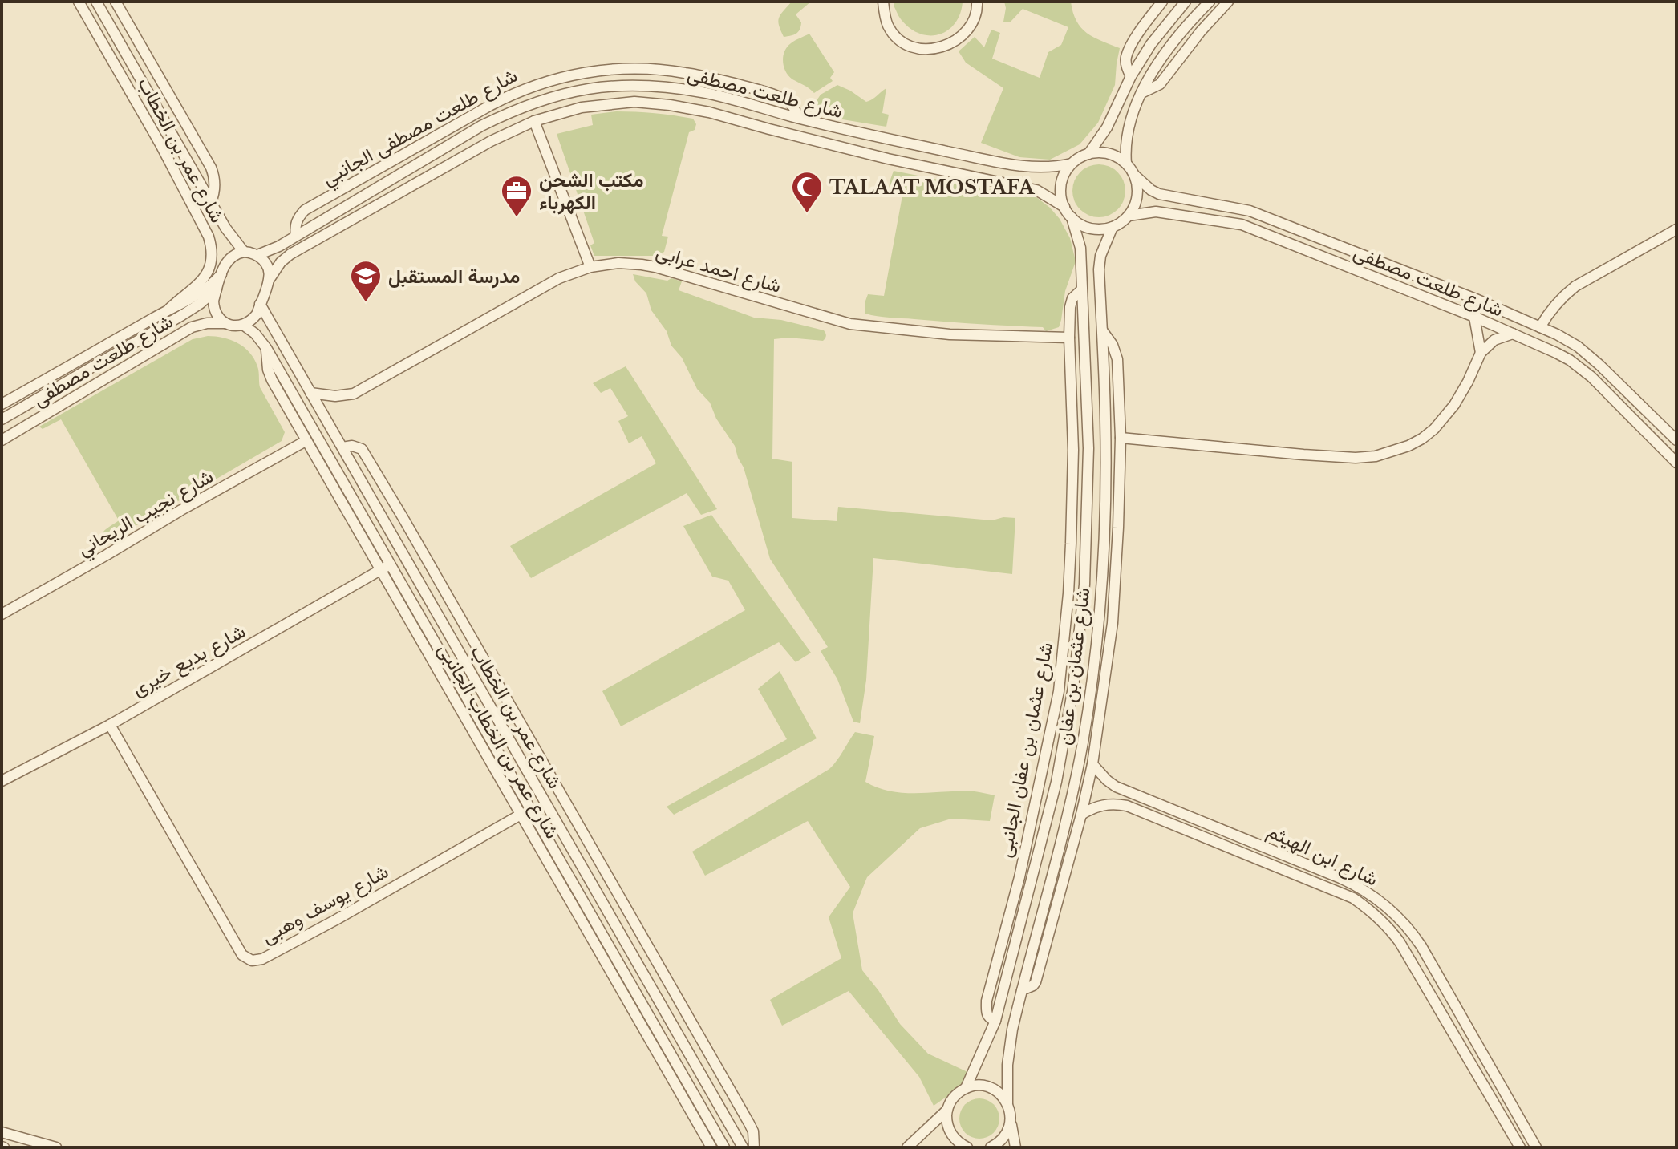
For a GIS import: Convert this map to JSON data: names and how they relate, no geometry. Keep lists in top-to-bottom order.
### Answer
{
  "streets": {
    "street": [
      "شارع طلعت مصطفى",
      "شارع طلعت مصطفى الجانبي",
      "شارع عمر بن الخطاب",
      "شارع احمد عرابى",
      "شارع نجيب الريحاني",
      "شارع بديع خيرى",
      "شارع عثمان بن عفان",
      "شارع عمر بن الخطاب الجانبى",
      "شارع عثمان بن عفان الجانبى",
      "شارع ابن الهيثم",
      "شارع يوسف وهبى"
    ]
  },
  "crossings": [
    ["شارع طلعت مصطفى", "شارع طلعت مصطفى الجانبي"],
    ["شارع طلعت مصطفى", "شارع عمر بن الخطاب"],
    ["شارع طلعت مصطفى", "شارع عثمان بن عفان"],
    ["شارع عمر بن الخطاب", "شارع احمد عرابى"],
    ["شارع عمر بن الخطاب", "شارع بديع خيرى"],
    ["شارع عمر بن الخطاب", "شارع عمر بن الخطاب الجانبى"],
    ["شارع احمد عرابى", "شارع عثمان بن عفان الجانبى"],
    ["شارع نجيب الريحاني", "شارع عمر بن الخطاب الجانبى"],
    ["شارع بديع خيرى", "شارع عمر بن الخطاب الجانبى"],
    ["شارع بديع خيرى", "شارع يوسف وهبى"],
    ["شارع عثمان بن عفان", "شارع عثمان بن عفان الجانبى"],
    ["شارع عمر بن الخطاب الجانبى", "شارع يوسف وهبى"]
  ],
  "places": {
    "mosque": ["TALAAT MOSTAFA"],
    "office": ["مكتب الشحن الكهرباء"],
    "school or university": ["مدرسة المستقبل"]
  }
}
